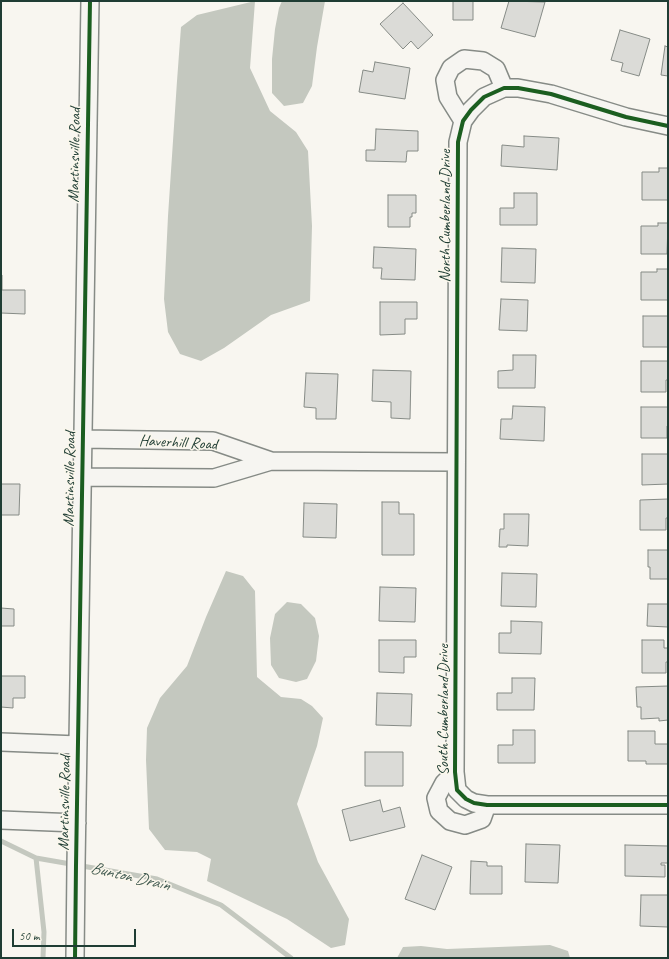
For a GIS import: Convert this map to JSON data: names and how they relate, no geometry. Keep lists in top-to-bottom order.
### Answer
{
  "streets": {
    "street": [
      "Martinsville Road",
      "North Cumberland Drive",
      "Haverhill Road",
      "South Cumberland Drive"
    ]
  },
  "crossings": [
    ["Martinsville Road", "Haverhill Road"],
    ["North Cumberland Drive", "Haverhill Road"],
    ["North Cumberland Drive", "South Cumberland Drive"],
    ["Haverhill Road", "South Cumberland Drive"]
  ],
  "water": ["Bunton Drain"],
  "scale_bar": "50 m"
}
